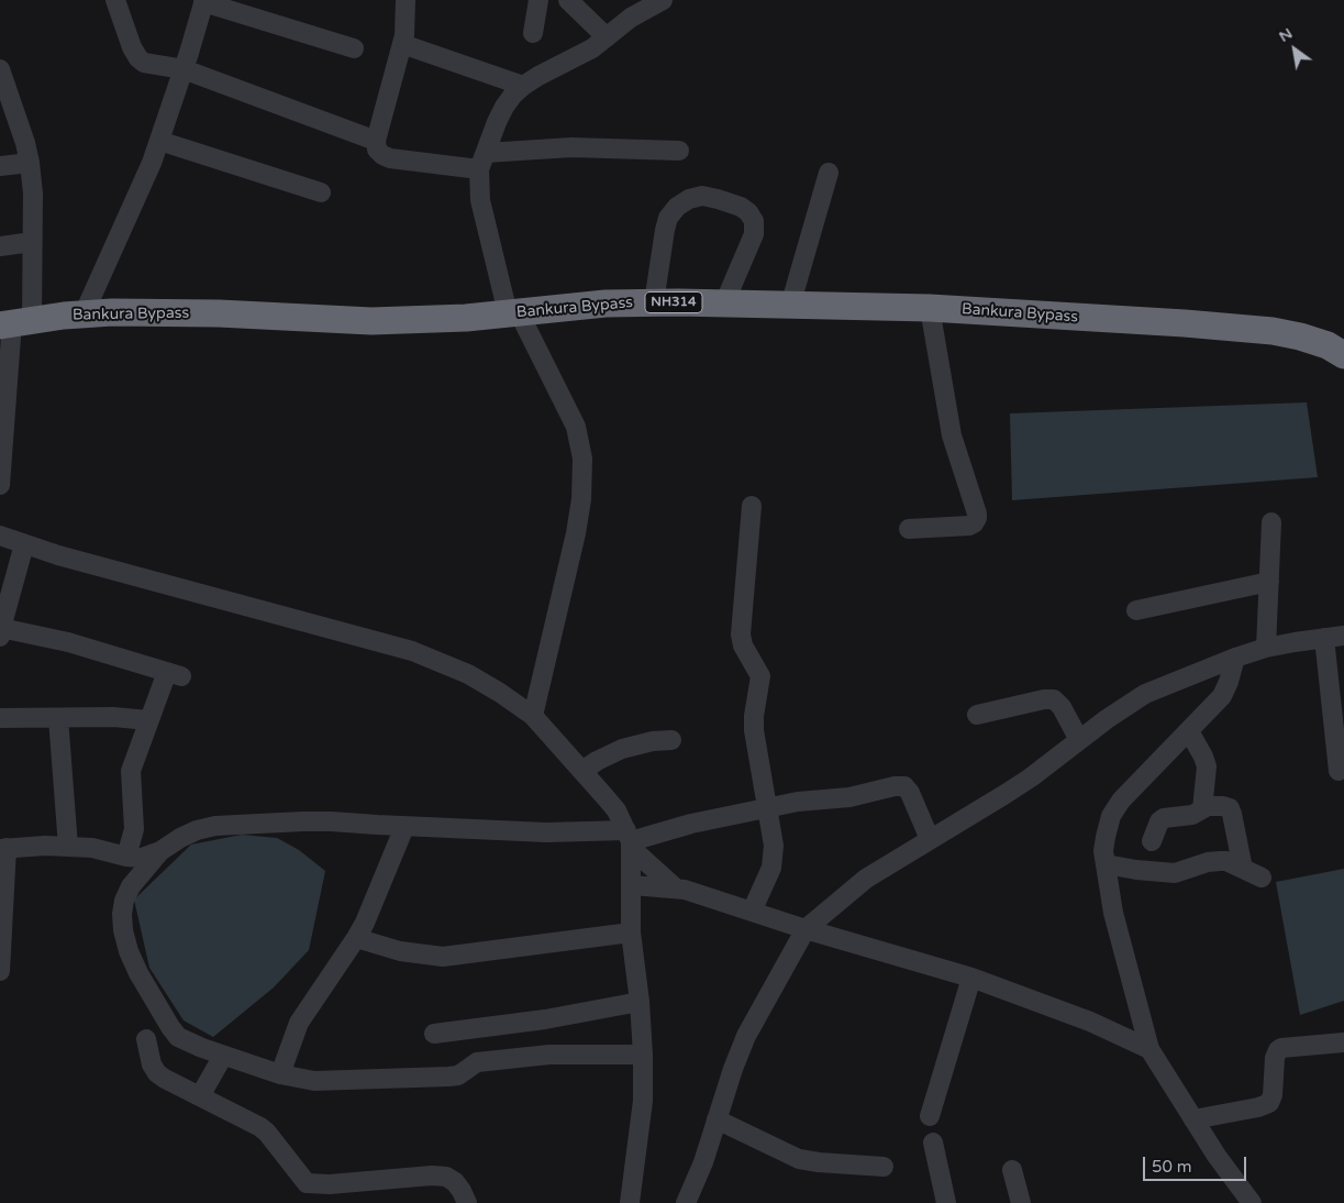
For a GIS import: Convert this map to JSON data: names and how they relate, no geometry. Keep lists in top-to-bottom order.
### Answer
{
  "streets": {
    "highway": ["NH314", "Bankura Bypass"]
  },
  "scale_bar": "50 m",
  "north": "top left"
}
